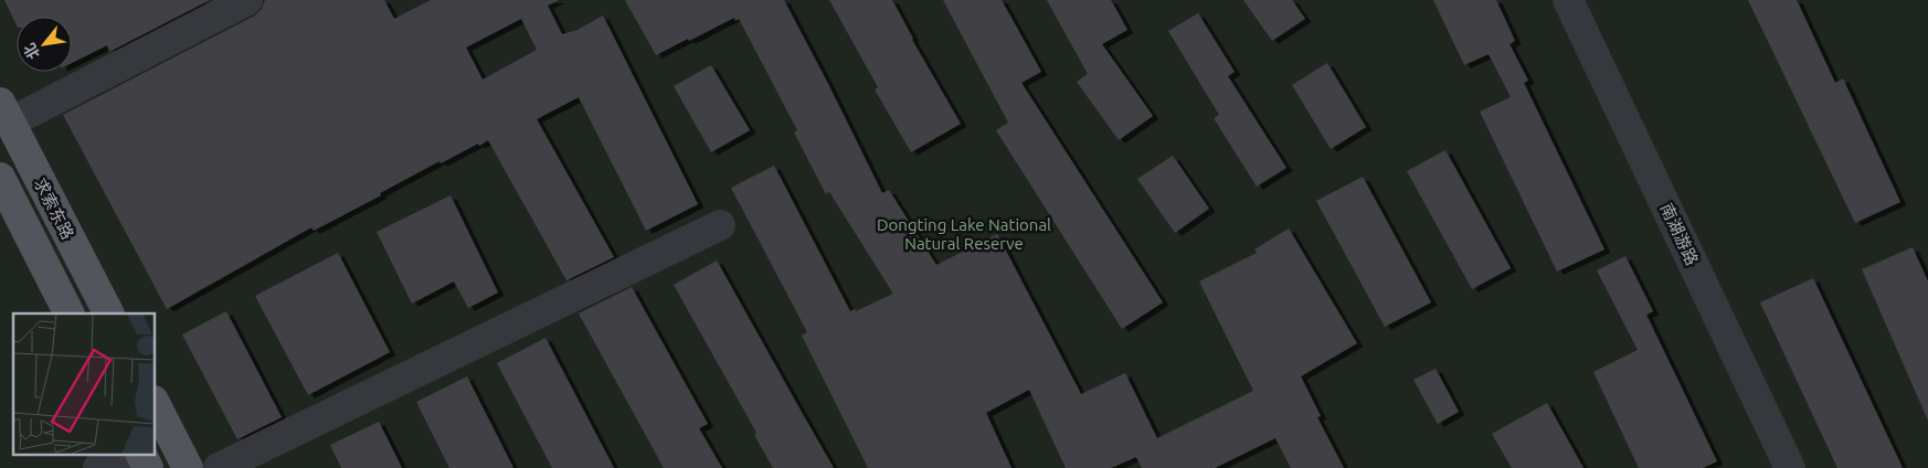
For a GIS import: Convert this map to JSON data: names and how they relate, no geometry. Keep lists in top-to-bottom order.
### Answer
{
  "streets": {
    "main road": ["求索东路"],
    "street": ["南湖游路"]
  },
  "parks": ["Dongting Lake National Natural Reserve"],
  "north": "bottom left"
}
